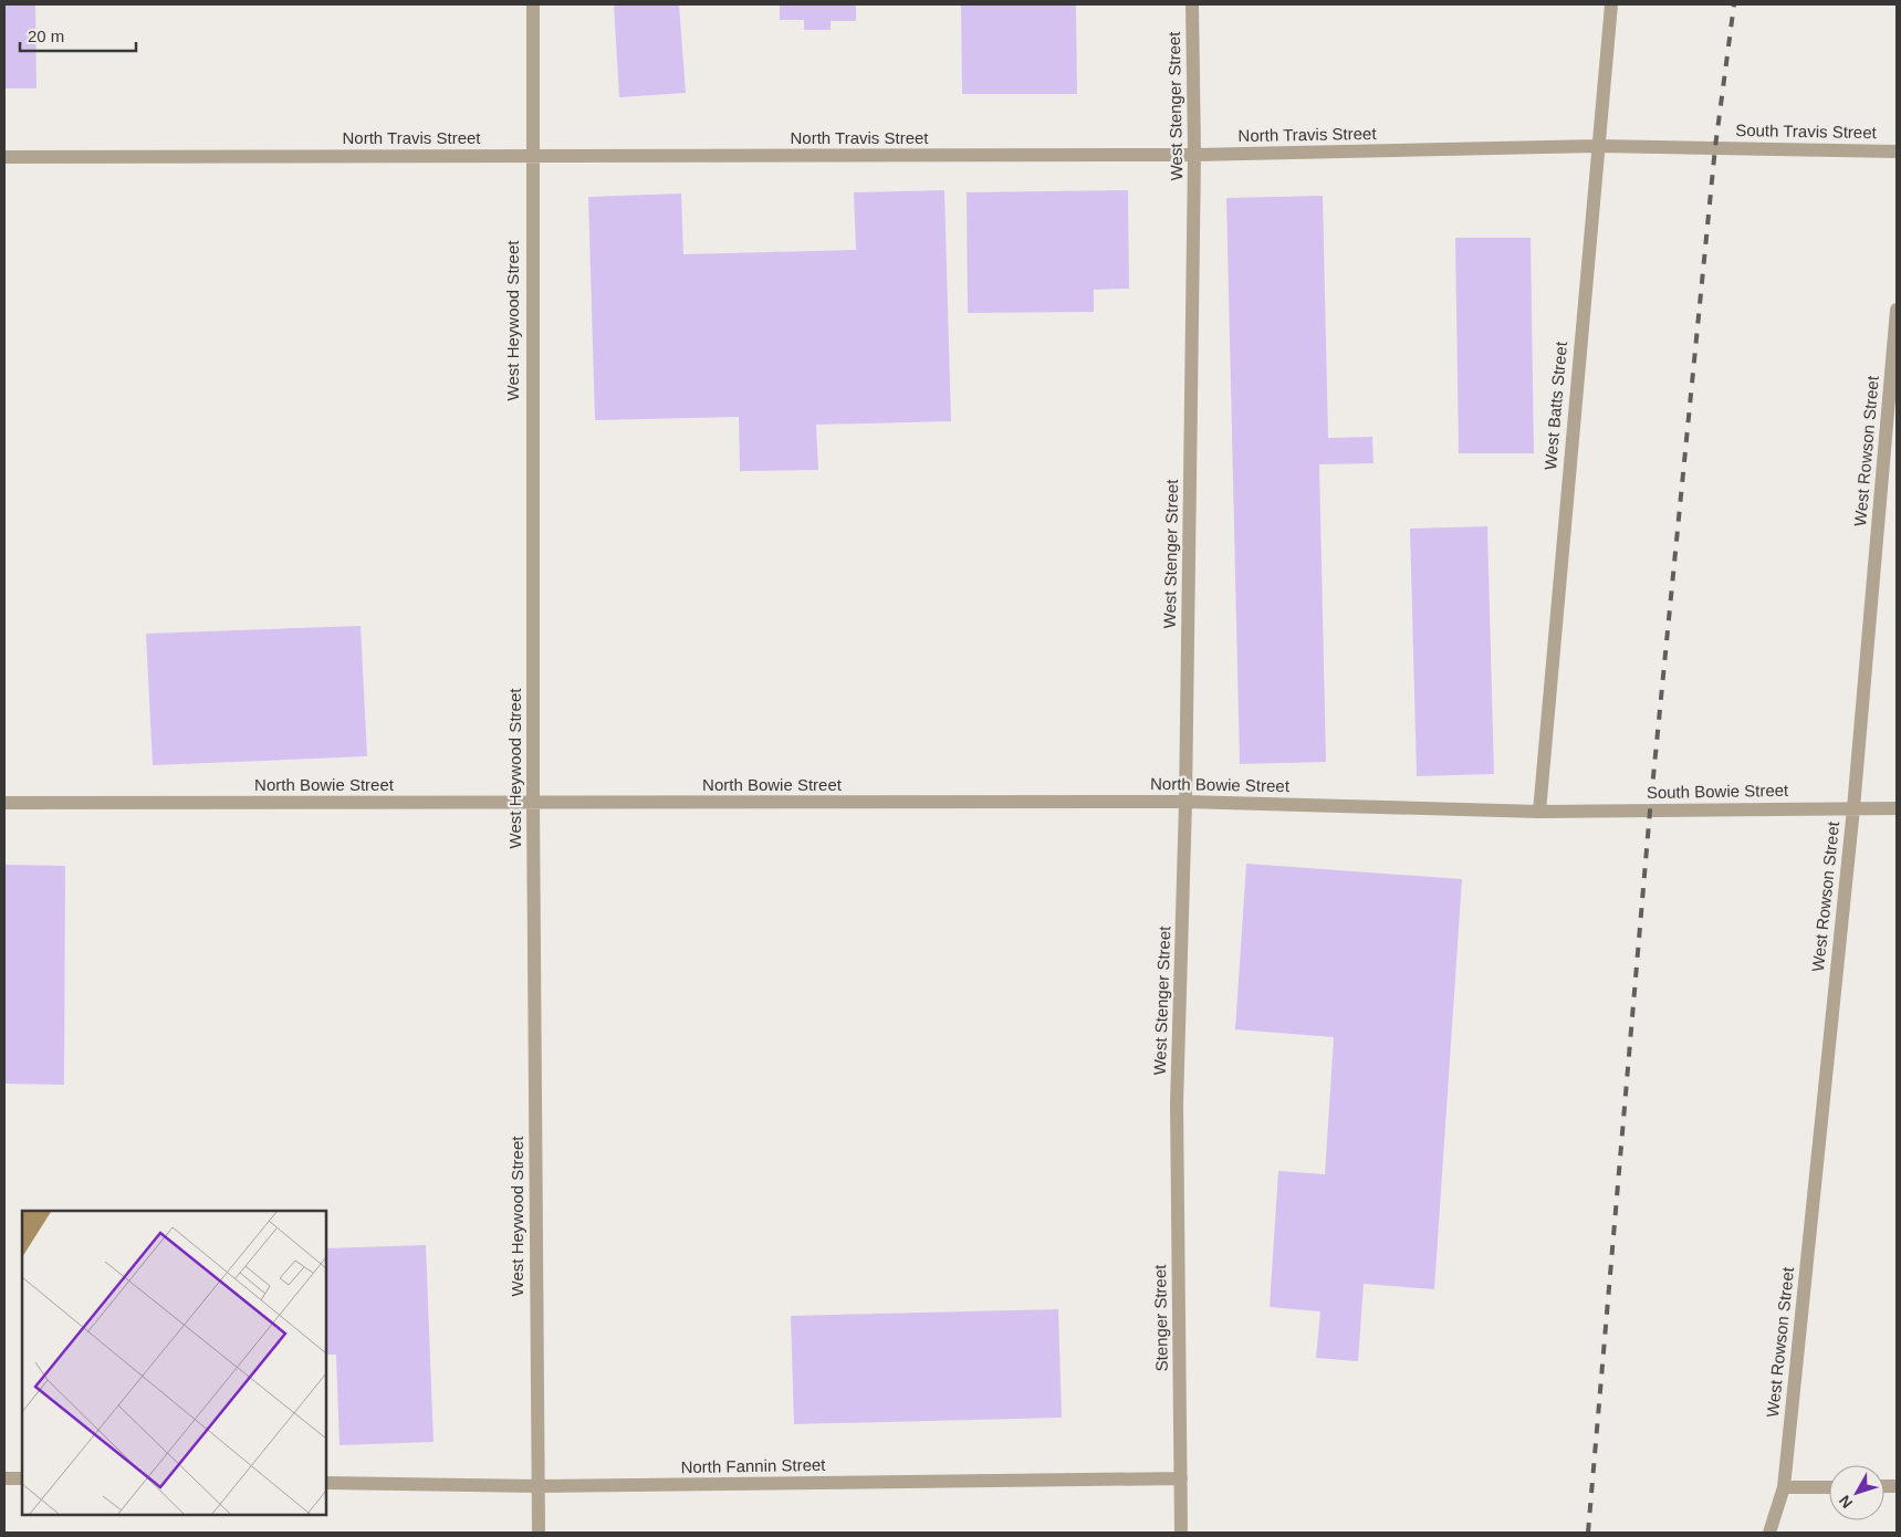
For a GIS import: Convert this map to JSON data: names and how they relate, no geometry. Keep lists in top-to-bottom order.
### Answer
{
  "streets": {
    "street": [
      "West Stenger Street",
      "South Travis Street",
      "North Travis Street",
      "West Heywood Street",
      "West Batts Street",
      "West Rowson Street",
      "North Bowie Street",
      "South Bowie Street",
      "Stenger Street",
      "North Fannin Street"
    ]
  },
  "crossings": [
    ["West Stenger Street", "North Travis Street"],
    ["West Stenger Street", "North Bowie Street"],
    ["West Stenger Street", "Stenger Street"],
    ["South Travis Street", "North Travis Street"],
    ["North Travis Street", "West Heywood Street"],
    ["North Travis Street", "West Batts Street"],
    ["West Heywood Street", "North Bowie Street"],
    ["West Heywood Street", "North Fannin Street"],
    ["West Batts Street", "North Bowie Street"],
    ["West Batts Street", "South Bowie Street"],
    ["West Rowson Street", "South Bowie Street"],
    ["North Bowie Street", "South Bowie Street"],
    ["Stenger Street", "North Fannin Street"]
  ],
  "scale_bar": "20 m",
  "north": "bottom left"
}
